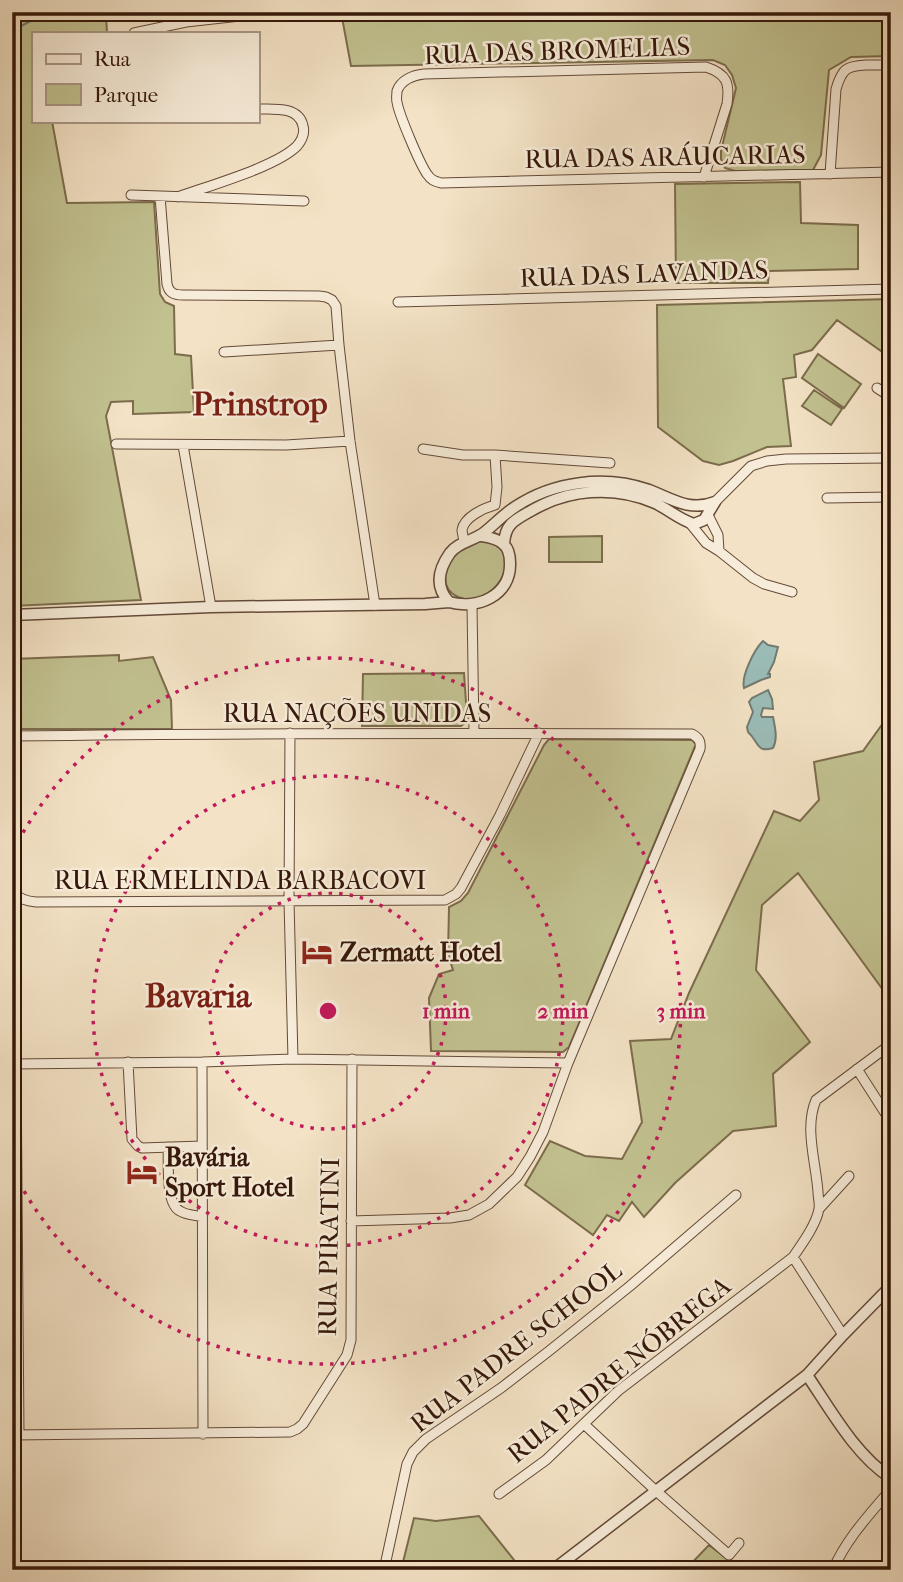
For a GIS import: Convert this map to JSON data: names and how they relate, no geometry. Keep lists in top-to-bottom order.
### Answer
{
  "streets": {
    "street": [
      "RUA DAS BROMELIAS",
      "RUA DAS ARÁUCARIAS",
      "RUA DAS LAVANDAS",
      "RUA NAÇÕES UNIDAS",
      "RUA ERMELINDA BARBACOVI",
      "RUA PIRATINI",
      "RUA PADRE SCHOOL",
      "RUA PADRE NÓBREGA"
    ]
  },
  "crossings": [
    ["RUA DAS BROMELIAS", "RUA DAS ARÁUCARIAS"],
    ["RUA NAÇÕES UNIDAS", "RUA ERMELINDA BARBACOVI"]
  ],
  "districts": ["Prinstrop", "Bavaria"],
  "places": {
    "hotel": ["Zermatt Hotel", "Bavária Sport Hotel"]
  },
  "legend": ["Rua", "Parque"],
  "rings": ["1 min", "2 min", "3 min"]
}
